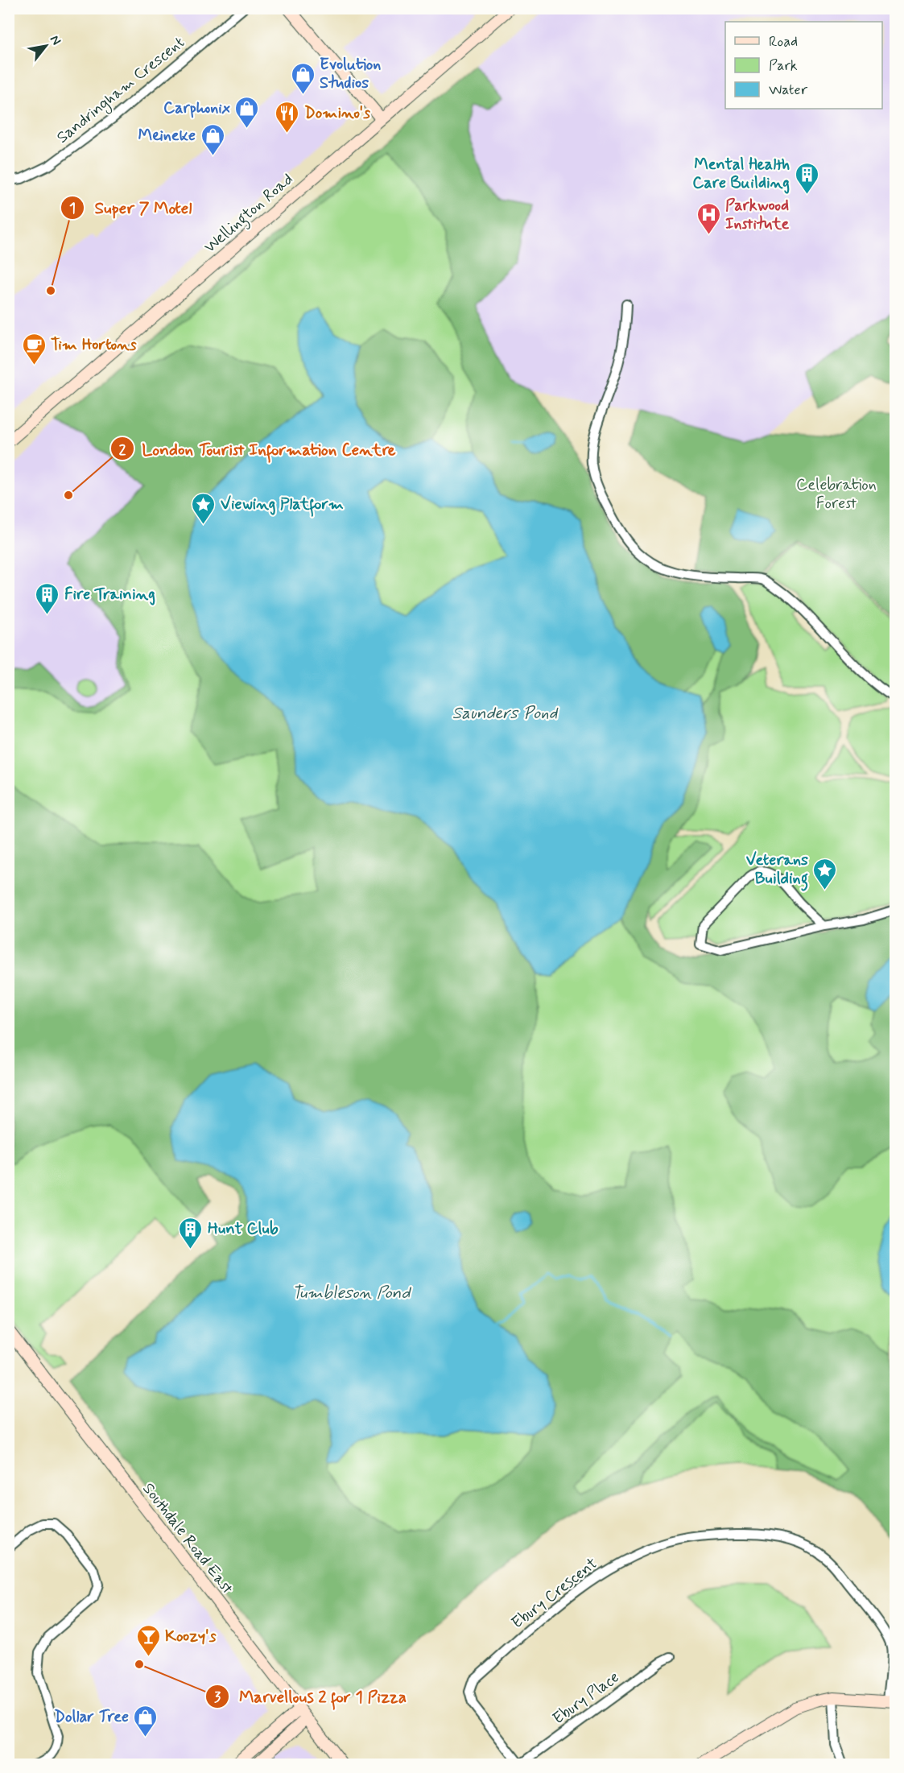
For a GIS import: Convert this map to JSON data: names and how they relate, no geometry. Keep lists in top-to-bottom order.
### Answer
{
  "streets": {
    "main road": ["Wellington Road", "Southdale Road East"],
    "street": ["Sandringham Crescent", "Ebury Crescent", "Ebury Place"]
  },
  "crossings": [
    ["Ebury Crescent", "Ebury Place"]
  ],
  "water": ["Saunders Pond", "Tumbleson Pond"],
  "parks": ["Celebration Forest"],
  "places": {
    "shop": [
      "Evolution Studios",
      "Carphonix",
      "Meineke",
      "Dollar Tree"
    ],
    "restaurant": ["Domino's"],
    "building": ["Mental Health Care Building", "Fire Training", "Hunt Club"],
    "hospital": ["Parkwood Institute"],
    "other": ["Super 7 Motel", "London Tourist Information Centre", "Marvellous 2 for 1 Pizza"],
    "cafe": ["Tim Hortons"],
    "place": ["Viewing Platform", "Veterans Building"],
    "bar": ["Koozy's"]
  },
  "legend": ["Road", "Park", "Water"],
  "north": "top right"
}
